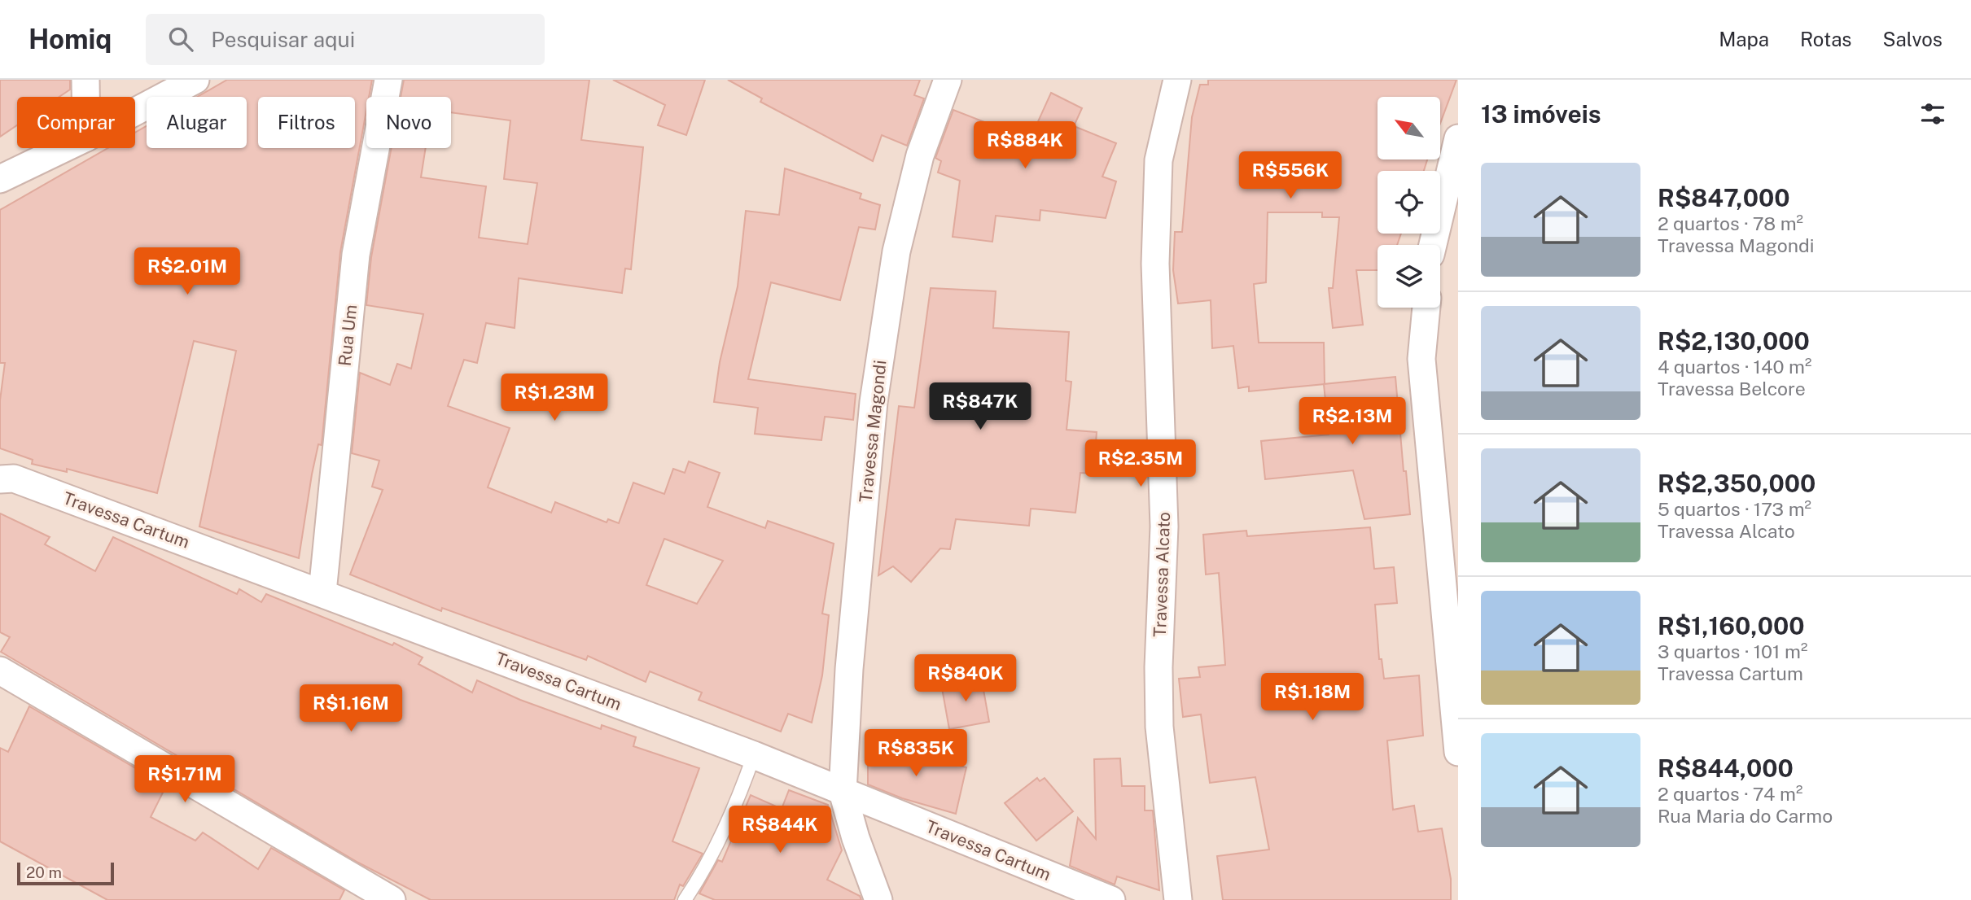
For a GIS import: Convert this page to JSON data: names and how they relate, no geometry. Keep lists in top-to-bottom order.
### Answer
{
  "streets": {
    "street": [
      "Rua Um",
      "Travessa Magondi",
      "Travessa Cartum",
      "Travessa Alcato"
    ]
  },
  "crossings": [
    ["Rua Um", "Travessa Cartum"],
    ["Travessa Magondi", "Travessa Cartum"]
  ],
  "scale_bar": "20 m",
  "north": "top left",
  "page": {
    "header": "Homiq",
    "search": "Pesquisar aqui",
    "nav": ["Mapa", "Rotas", "Salvos"],
    "heading": "13 imóveis",
    "chip": [
      "Comprar",
      "Alugar",
      "Filtros",
      "Novo"
    ],
    "price": [
      "R$884K",
      "R$556K",
      "R$2.01M",
      "R$1.23M",
      "R$847K",
      "R$2.13M",
      "R$2.35M",
      "R$840K",
      "R$1.18M",
      "R$1.16M",
      "R$835K",
      "R$1.71M",
      "R$844K"
    ],
    "list": [
      {
        "name": "R$847,000",
        "note": "2 quartos · 78 m² · Travessa Magondi"
      },
      {
        "name": "R$2,130,000",
        "note": "4 quartos · 140 m² · Travessa Belcore"
      },
      {
        "name": "R$2,350,000",
        "note": "5 quartos · 173 m² · Travessa Alcato"
      },
      {
        "name": "R$1,160,000",
        "note": "3 quartos · 101 m² · Travessa Cartum"
      },
      {
        "name": "R$844,000",
        "note": "2 quartos · 74 m² · Rua Maria do Carmo"
      }
    ],
    "scale": "20 m"
  }
}
